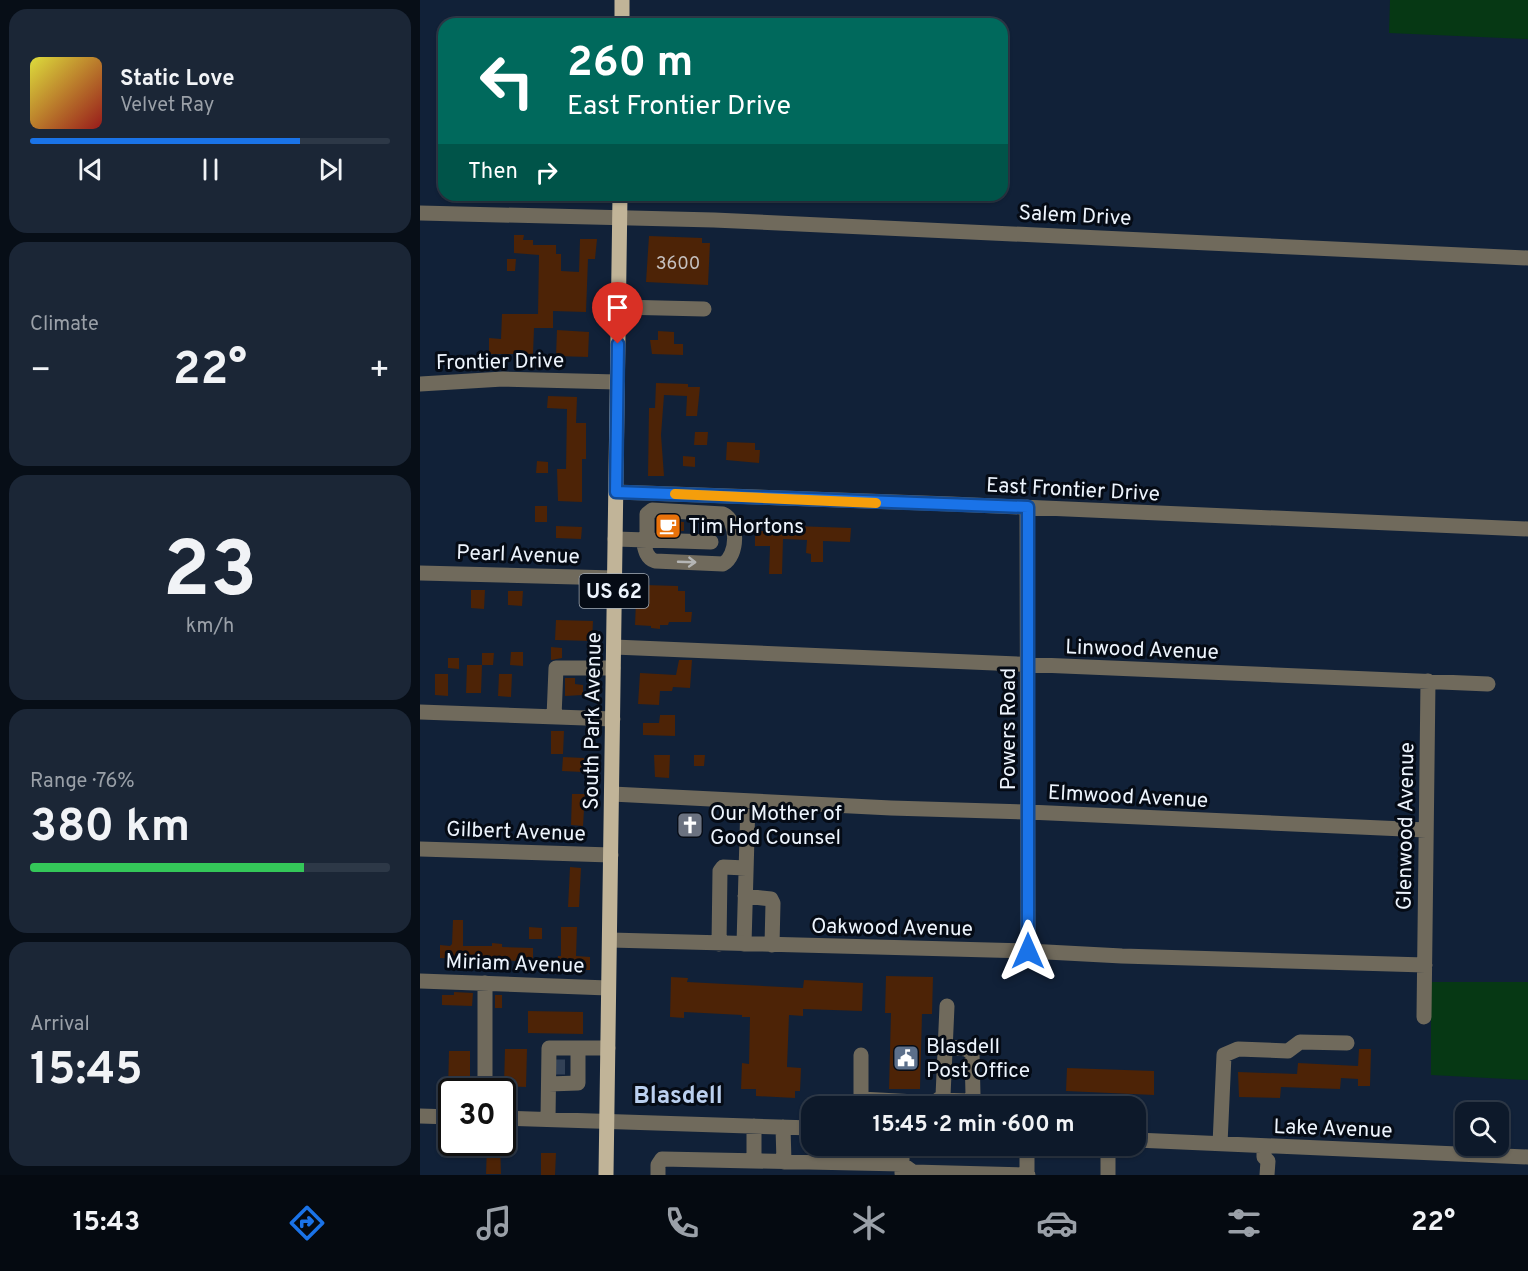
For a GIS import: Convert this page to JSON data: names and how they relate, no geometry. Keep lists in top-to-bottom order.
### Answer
{
  "streets": {
    "main road": ["US 62", "South Park Avenue"],
    "street": [
      "Salem Drive",
      "Frontier Drive",
      "East Frontier Drive",
      "Pearl Avenue",
      "Linwood Avenue",
      "Powers Road",
      "Elmwood Avenue",
      "Glenwood Avenue",
      "Gilbert Avenue",
      "Oakwood Avenue",
      "Miriam Avenue",
      "Lake Avenue"
    ]
  },
  "crossings": [
    ["Salem Drive", "South Park Avenue"],
    ["Frontier Drive", "South Park Avenue"],
    ["East Frontier Drive", "South Park Avenue"],
    ["East Frontier Drive", "Powers Road"],
    ["Pearl Avenue", "South Park Avenue"],
    ["Linwood Avenue", "South Park Avenue"],
    ["Linwood Avenue", "Powers Road"],
    ["Linwood Avenue", "Glenwood Avenue"],
    ["South Park Avenue", "Elmwood Avenue"],
    ["South Park Avenue", "Gilbert Avenue"],
    ["South Park Avenue", "Oakwood Avenue"],
    ["South Park Avenue", "Miriam Avenue"],
    ["Powers Road", "Elmwood Avenue"],
    ["Powers Road", "Oakwood Avenue"],
    ["Elmwood Avenue", "Glenwood Avenue"],
    ["Glenwood Avenue", "Oakwood Avenue"]
  ],
  "districts": ["Blasdell"],
  "places": {
    "cafe": ["Tim Hortons"],
    "church": ["Our Mother of Good Counsel"],
    "public building": ["Blasdell Post Office"]
  },
  "house_numbers": ["3600"],
  "page": {
    "turn": ["260 m", "East Frontier Drive"],
    "song": ["Static Love", "Velvet Ray"],
    "then": "Then",
    "tile": [
      "Climate",
      ["23", "km/h"],
      ["Range · 76%", "380 km"],
      ["Arrival", "15:45"]
    ],
    "heat": ["−", "22°", "+"],
    "limit": "30",
    "trip": "15:45 · 2 min · 600 m",
    "tabs": ["15:43", "22°"]
  }
}
